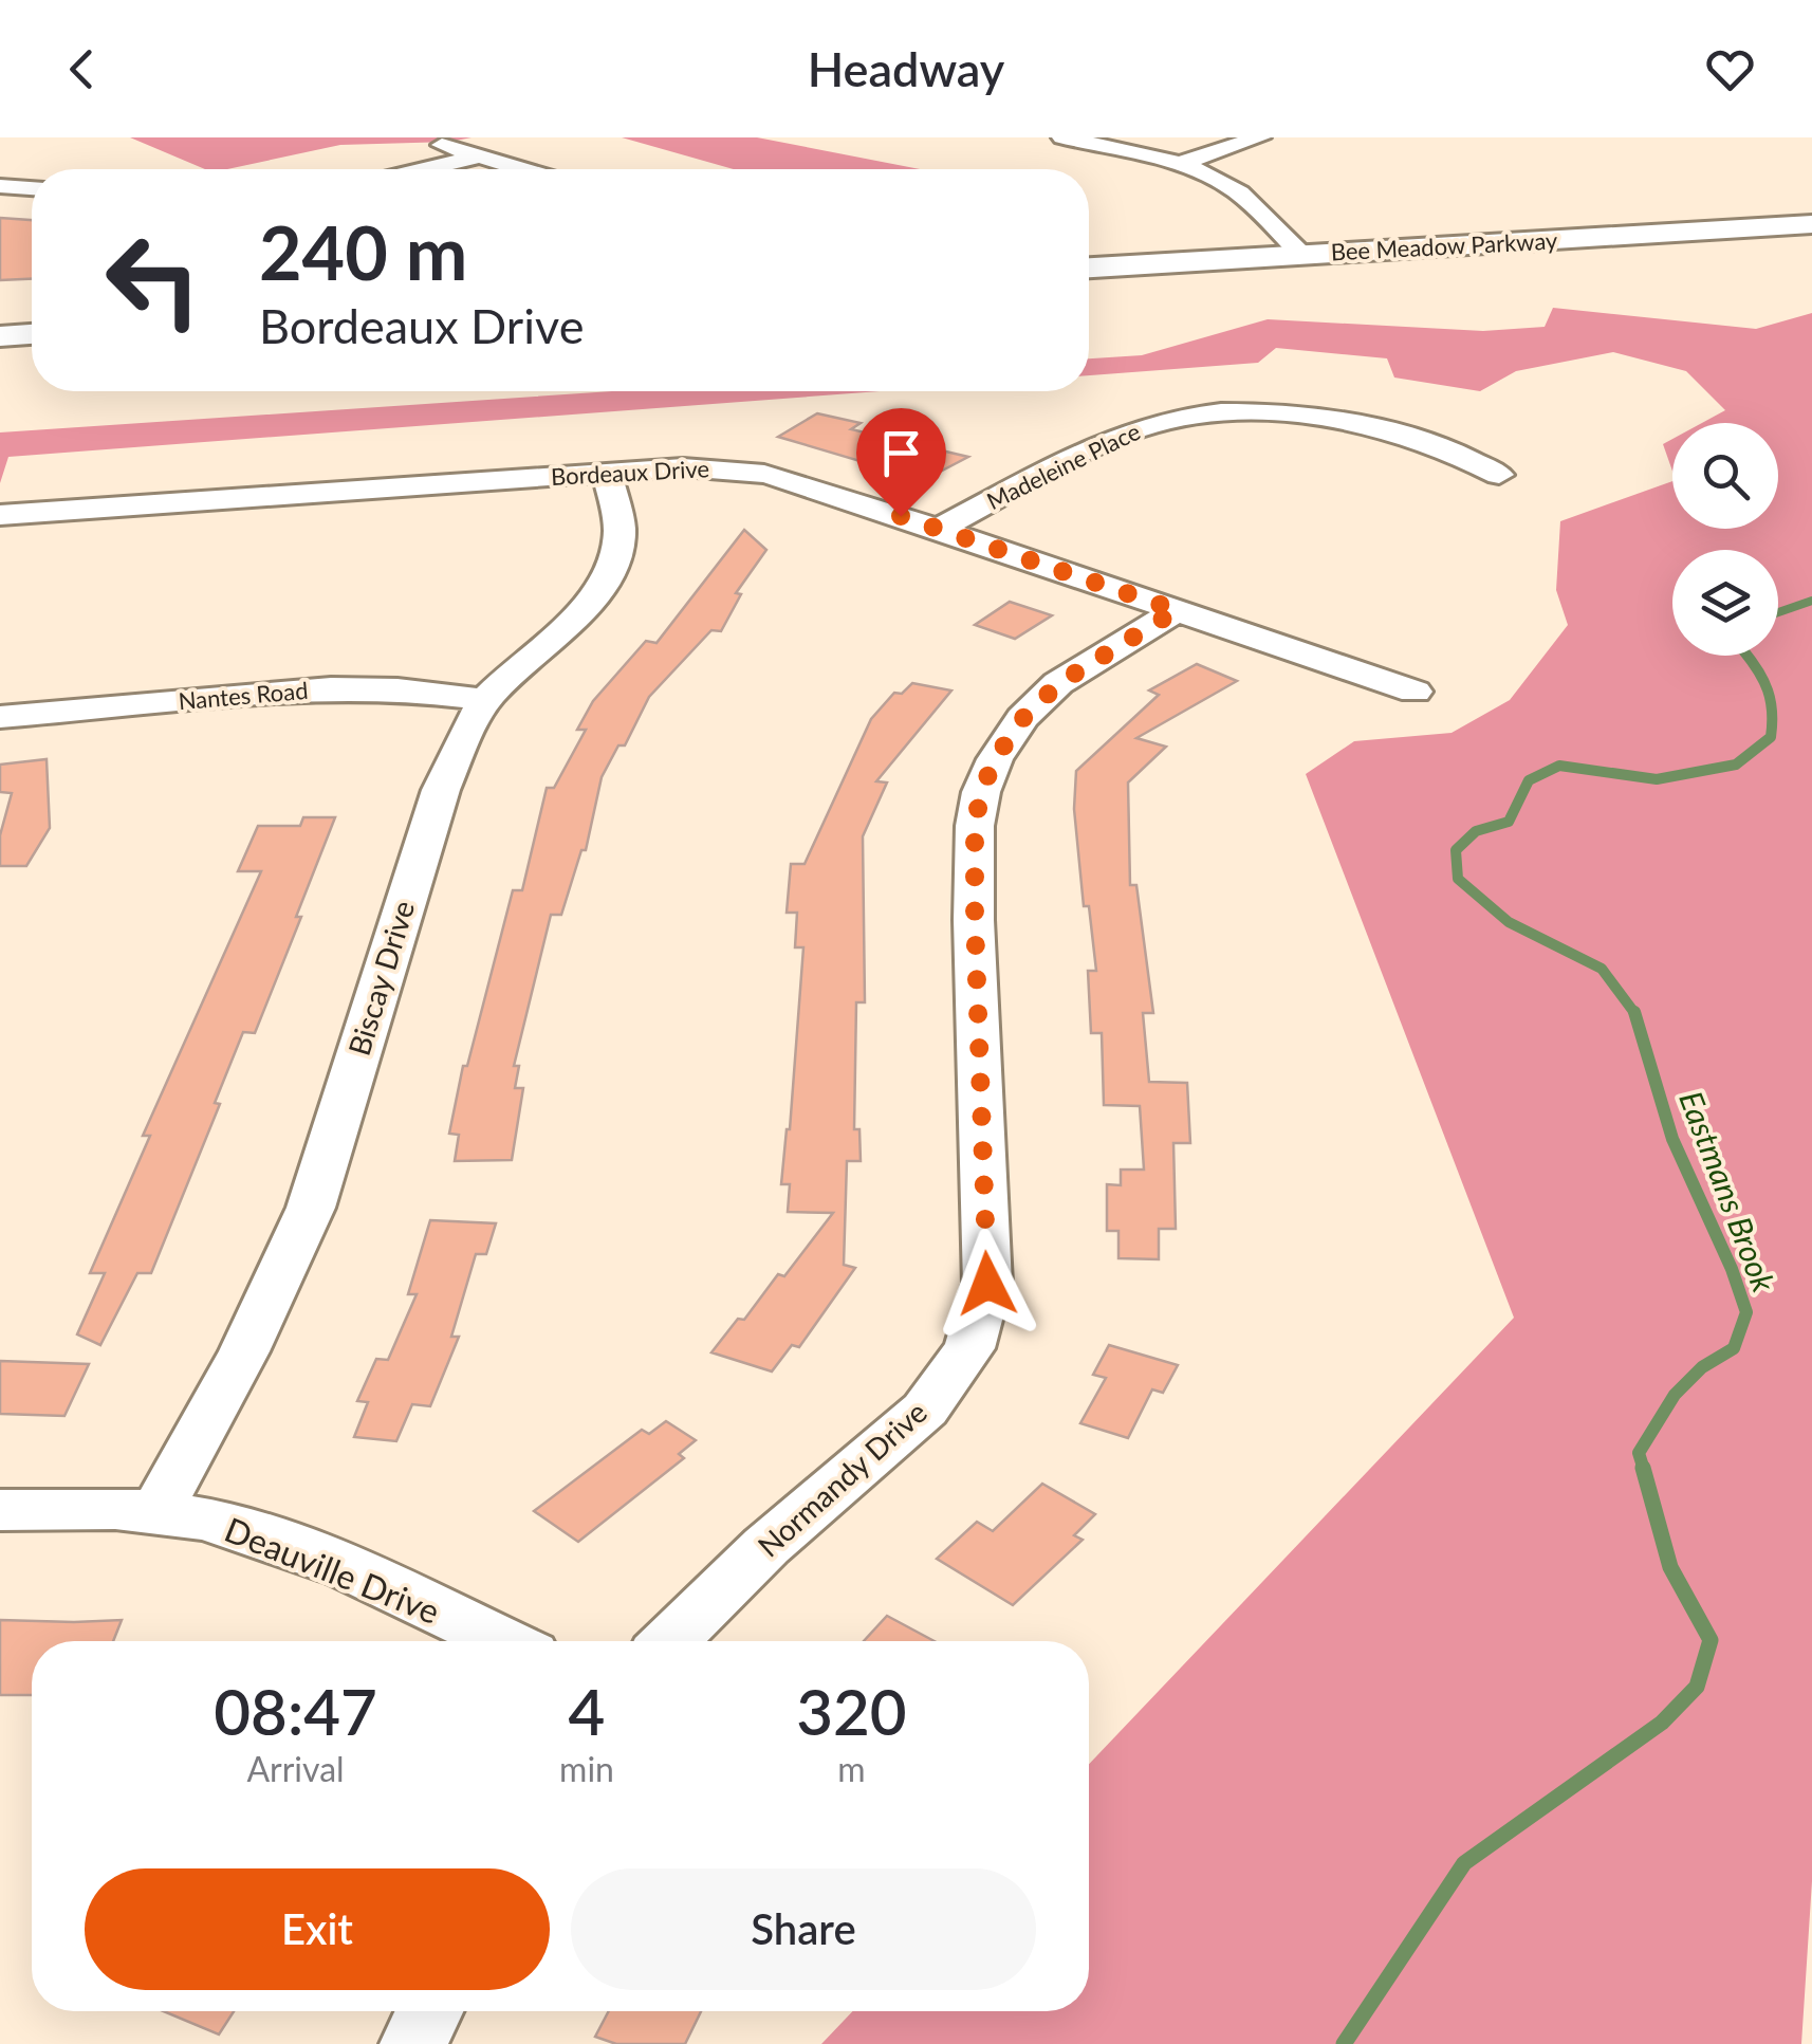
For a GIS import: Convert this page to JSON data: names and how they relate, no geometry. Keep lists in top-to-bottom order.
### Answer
{
  "streets": {
    "street": [
      "Bee Meadow Parkway",
      "Madeleine Place",
      "Bordeaux Drive",
      "Nantes Road",
      "Biscay Drive",
      "Normandy Drive",
      "Deauville Drive"
    ]
  },
  "crossings": [
    ["Madeleine Place", "Bordeaux Drive"],
    ["Bordeaux Drive", "Biscay Drive"],
    ["Bordeaux Drive", "Normandy Drive"],
    ["Nantes Road", "Biscay Drive"],
    ["Biscay Drive", "Deauville Drive"]
  ],
  "water": ["Eastmans Brook"],
  "page": {
    "header": "Headway",
    "turn": ["240 m", "Bordeaux Drive"],
    "eta": [
      "08:47",
      "Arrival",
      "4",
      "min",
      "320",
      "m"
    ],
    "buttons": ["Exit", "Share"]
  }
}
